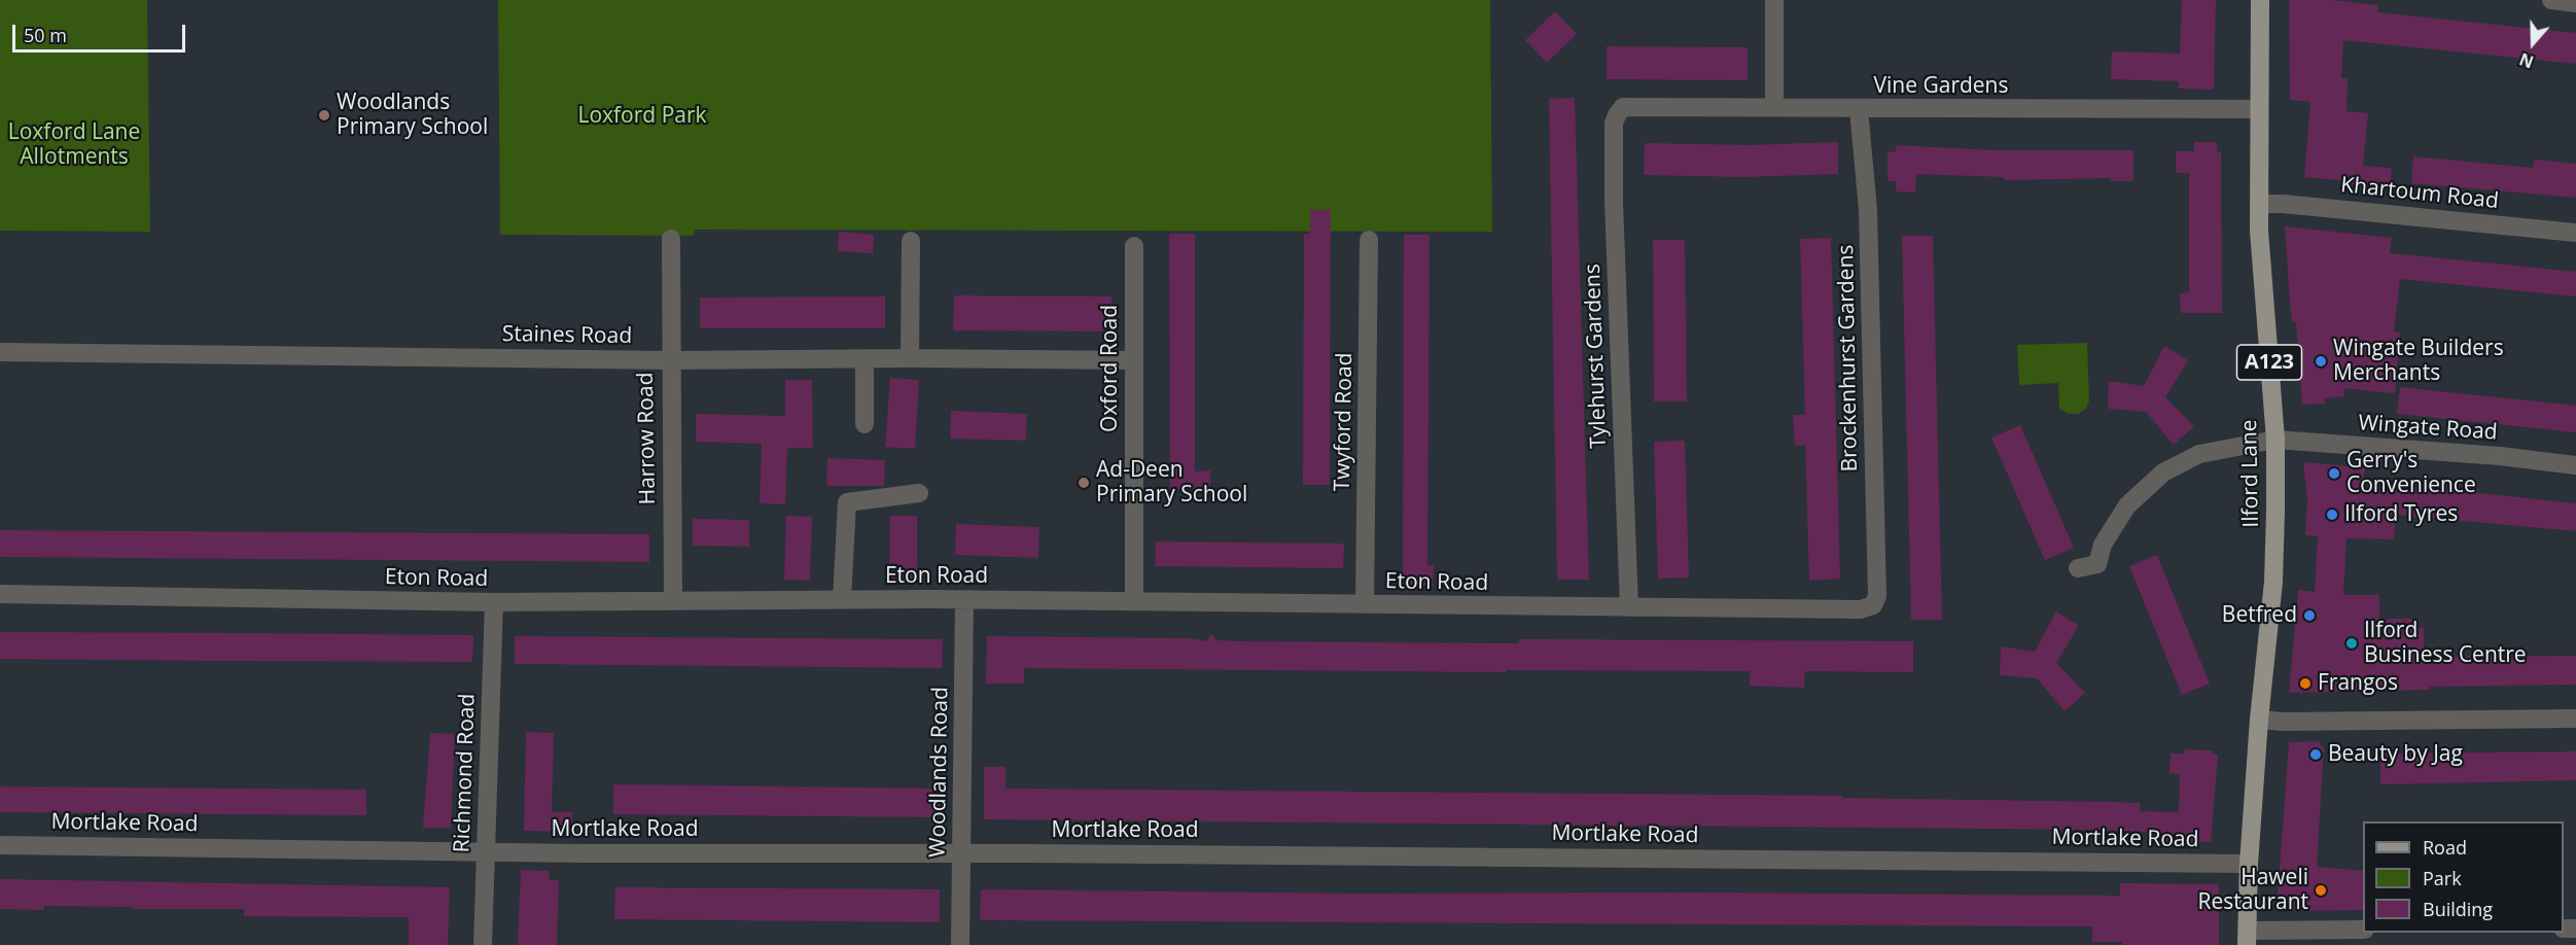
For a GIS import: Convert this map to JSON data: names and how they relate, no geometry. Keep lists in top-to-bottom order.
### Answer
{
  "streets": {
    "main road": ["A123", "Ilford Lane"],
    "street": [
      "Vine Gardens",
      "Khartoum Road",
      "Staines Road",
      "Tylehurst Gardens",
      "Brockenhurst Gardens",
      "Oxford Road",
      "Twyford Road",
      "Wingate Road",
      "Harrow Road",
      "Eton Road",
      "Woodlands Road",
      "Richmond Road",
      "Mortlake Road"
    ]
  },
  "crossings": [
    ["Vine Gardens", "Tylehurst Gardens"],
    ["Vine Gardens", "Brockenhurst Gardens"],
    ["Vine Gardens", "Ilford Lane"],
    ["Khartoum Road", "Ilford Lane"],
    ["Staines Road", "Oxford Road"],
    ["Staines Road", "Harrow Road"],
    ["Tylehurst Gardens", "Eton Road"],
    ["Brockenhurst Gardens", "Eton Road"],
    ["Oxford Road", "Eton Road"],
    ["Twyford Road", "Eton Road"],
    ["Wingate Road", "Ilford Lane"],
    ["Harrow Road", "Eton Road"],
    ["Ilford Lane", "Mortlake Road"],
    ["Eton Road", "Woodlands Road"],
    ["Eton Road", "Richmond Road"],
    ["Woodlands Road", "Mortlake Road"],
    ["Richmond Road", "Mortlake Road"]
  ],
  "parks": ["Loxford Park", "Loxford Lane Allotments"],
  "places": [
    "Woodlands Primary School",
    "Wingate Builders Merchants",
    "Gerry's Convenience",
    "Ad-Deen Primary School",
    "Ilford Tyres",
    "Betfred",
    "Ilford Business Centre",
    "Frangos",
    "Beauty by Jag",
    "Haweli Restaurant"
  ],
  "legend": ["Road", "Park", "Building"],
  "scale_bar": "50 m",
  "north": "bottom"
}
